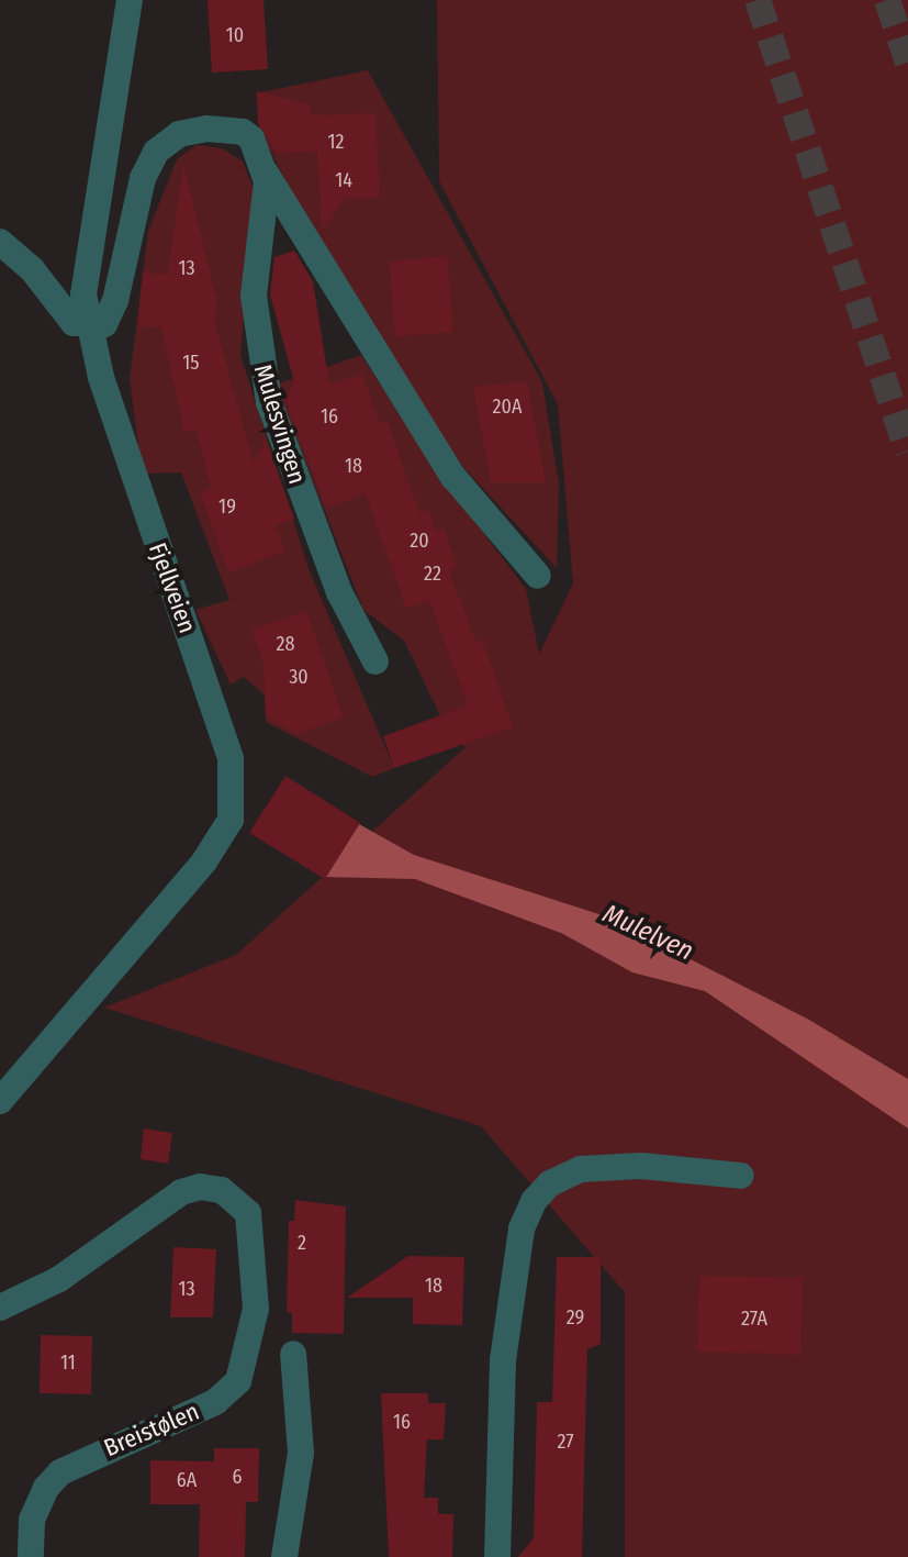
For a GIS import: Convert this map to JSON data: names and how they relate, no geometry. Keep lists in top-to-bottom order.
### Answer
{
  "streets": {
    "street": ["Mulesvingen", "Fjellveien", "Breistølen"]
  },
  "water": ["Mulelven"],
  "house_numbers": [
    "10",
    "12",
    "14",
    "13",
    "15",
    "20A",
    "16",
    "18",
    "19",
    "20",
    "22",
    "28",
    "30",
    "2",
    "18",
    "13",
    "29",
    "27A",
    "11",
    "16",
    "27",
    "6",
    "6A"
  ]
}
